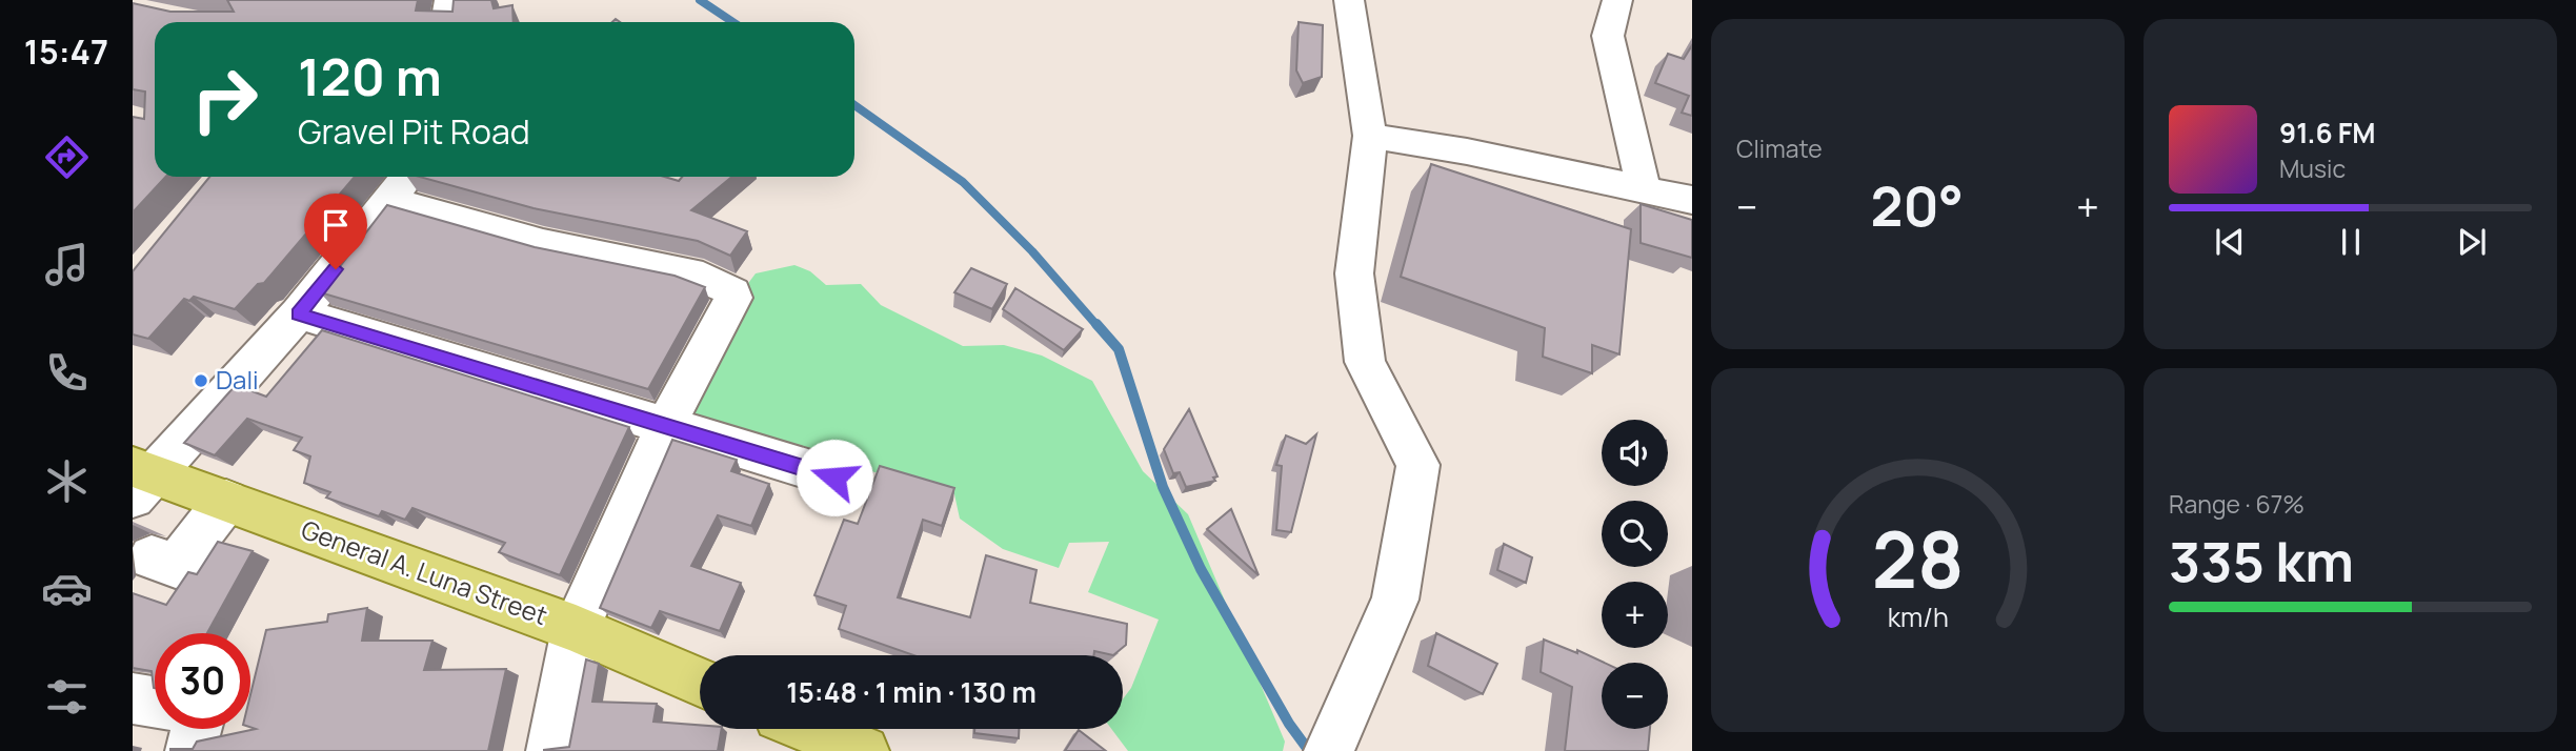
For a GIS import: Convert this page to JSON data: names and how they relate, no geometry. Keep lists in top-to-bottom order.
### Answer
{
  "streets": {
    "main road": ["General A. Luna Street"]
  },
  "places": ["Dali"],
  "page": {
    "tabs": "15:47",
    "tile": [
      "Climate",
      ["Range · 67%", "335 km"]
    ],
    "turn": ["120 m", "Gravel Pit Road"],
    "song": ["91.6 FM", "Music"],
    "heat": ["−", "20°", "+"],
    "map_buttons": ["+", "−"],
    "limit": "30",
    "trip": "15:48 · 1 min · 130 m",
    "gauge": ["28", "km/h"]
  }
}
